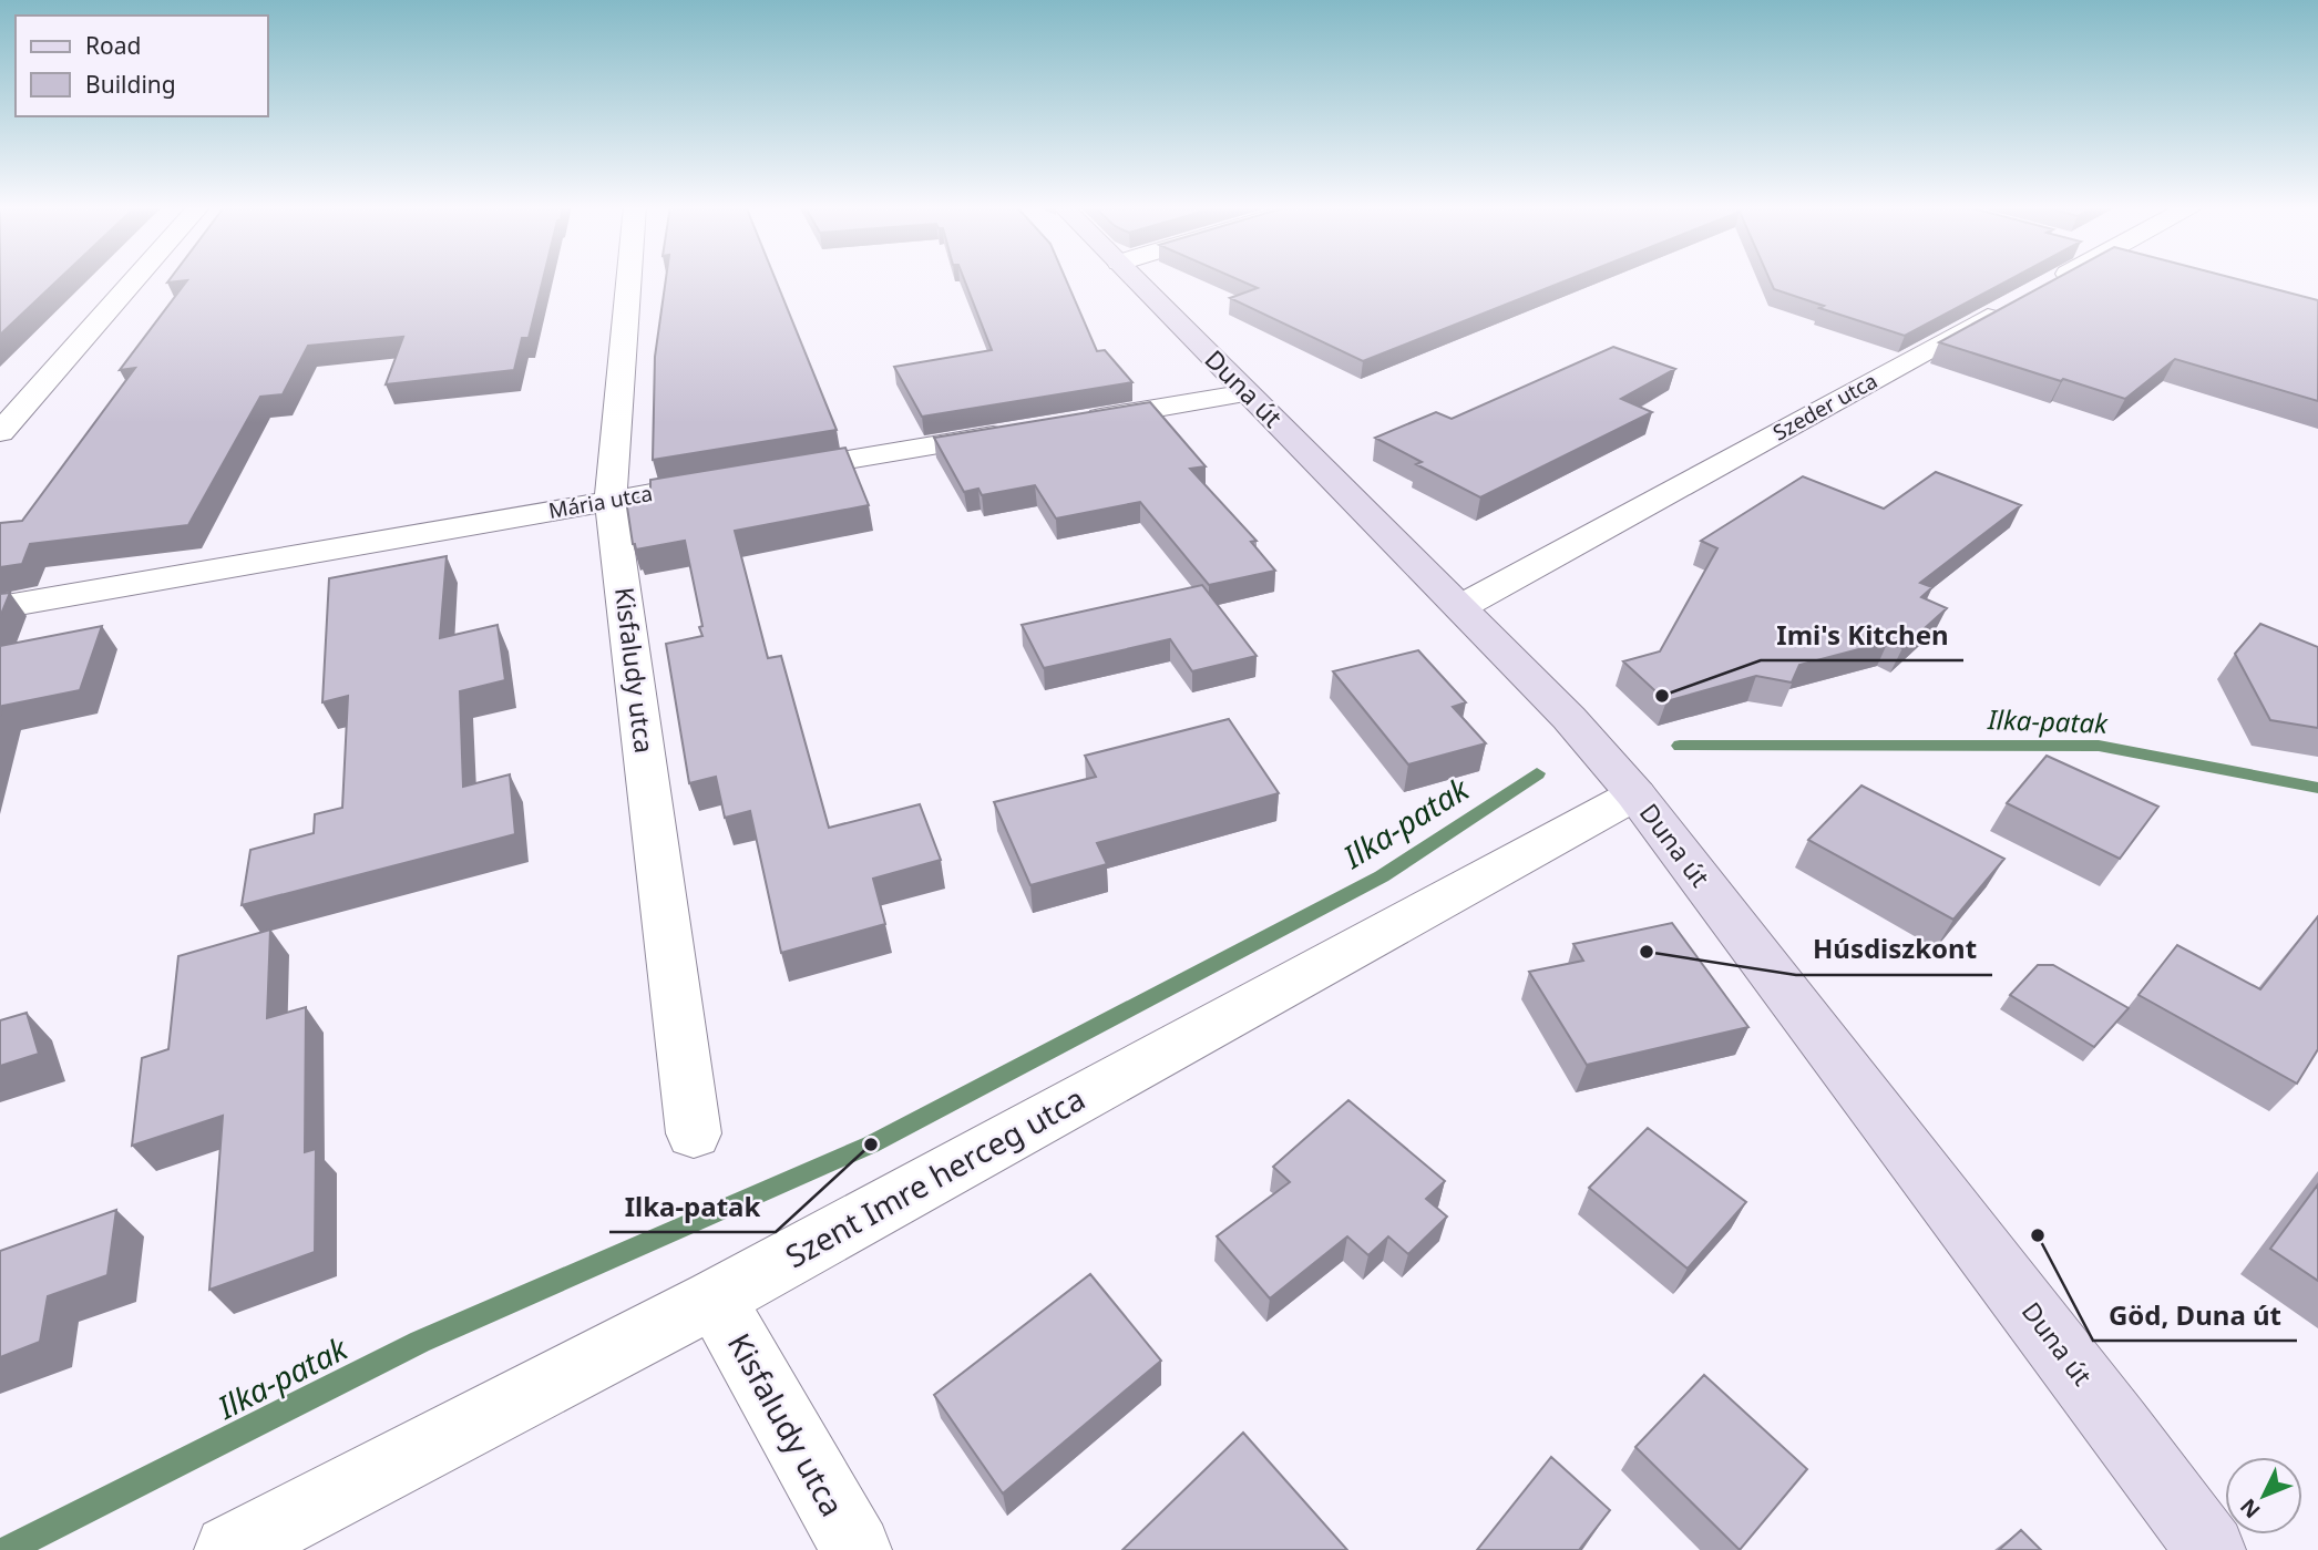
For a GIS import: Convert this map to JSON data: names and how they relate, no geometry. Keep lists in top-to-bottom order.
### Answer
{
  "streets": {
    "street": [
      "Duna út",
      "Szeder utca",
      "Mária utca",
      "Kisfaludy utca",
      "Szent Imre herceg utca"
    ]
  },
  "crossings": [
    ["Duna út", "Szeder utca"],
    ["Duna út", "Szent Imre herceg utca"],
    ["Mária utca", "Kisfaludy utca"],
    ["Kisfaludy utca", "Szent Imre herceg utca"]
  ],
  "water": ["Ilka-patak"],
  "places": [
    "Imi's Kitchen",
    "Húsdiszkont",
    "Ilka-patak",
    "Göd, Duna út"
  ],
  "legend": ["Road", "Building"],
  "north": "bottom left"
}
